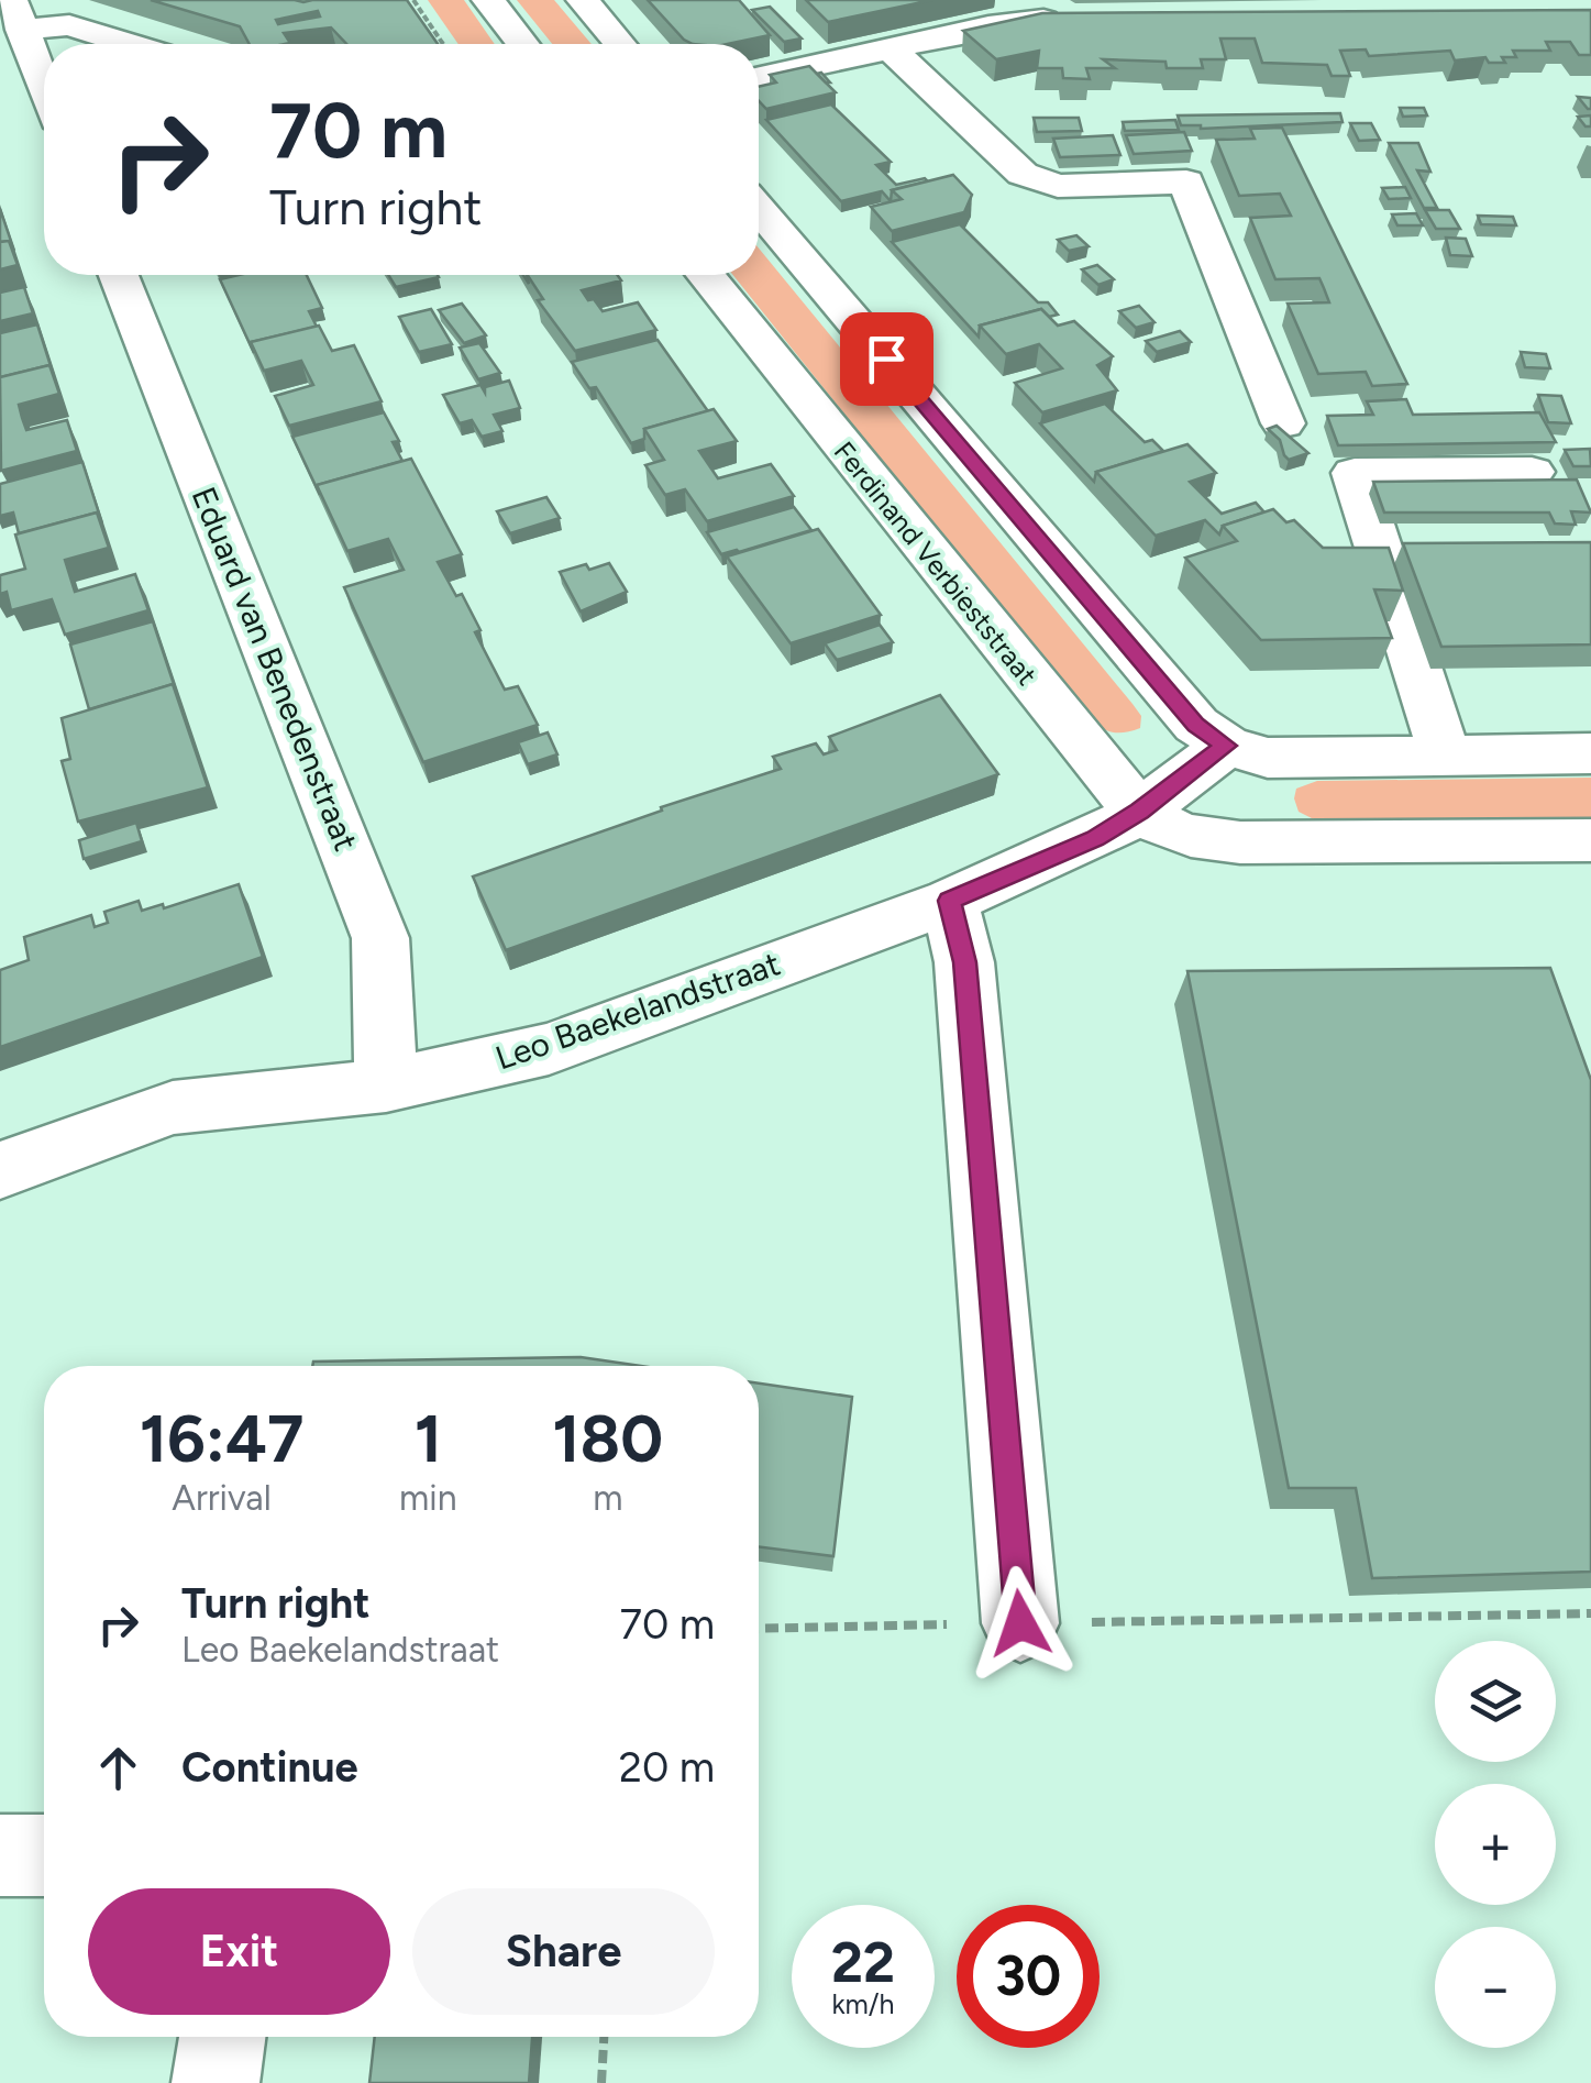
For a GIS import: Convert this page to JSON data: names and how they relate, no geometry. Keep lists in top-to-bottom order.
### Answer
{
  "streets": {
    "street": ["Ferdinand Verbieststraat", "Eduard van Benedenstraat", "Leo Baekelandstraat"]
  },
  "crossings": [
    ["Ferdinand Verbieststraat", "Leo Baekelandstraat"],
    ["Eduard van Benedenstraat", "Leo Baekelandstraat"]
  ],
  "page": {
    "turn": ["70 m", "Turn right"],
    "eta": [
      "16:47",
      "Arrival",
      "1",
      "min",
      "180",
      "m"
    ],
    "list": [
      {
        "name": "Turn right",
        "note": "Leo Baekelandstraat",
        "value": "70 m"
      },
      {
        "name": "Continue",
        "value": "20 m"
      }
    ],
    "map_buttons": ["+", "−"],
    "buttons": ["Exit", "Share"],
    "speed": "22 km/h",
    "limit": "30"
  }
}
